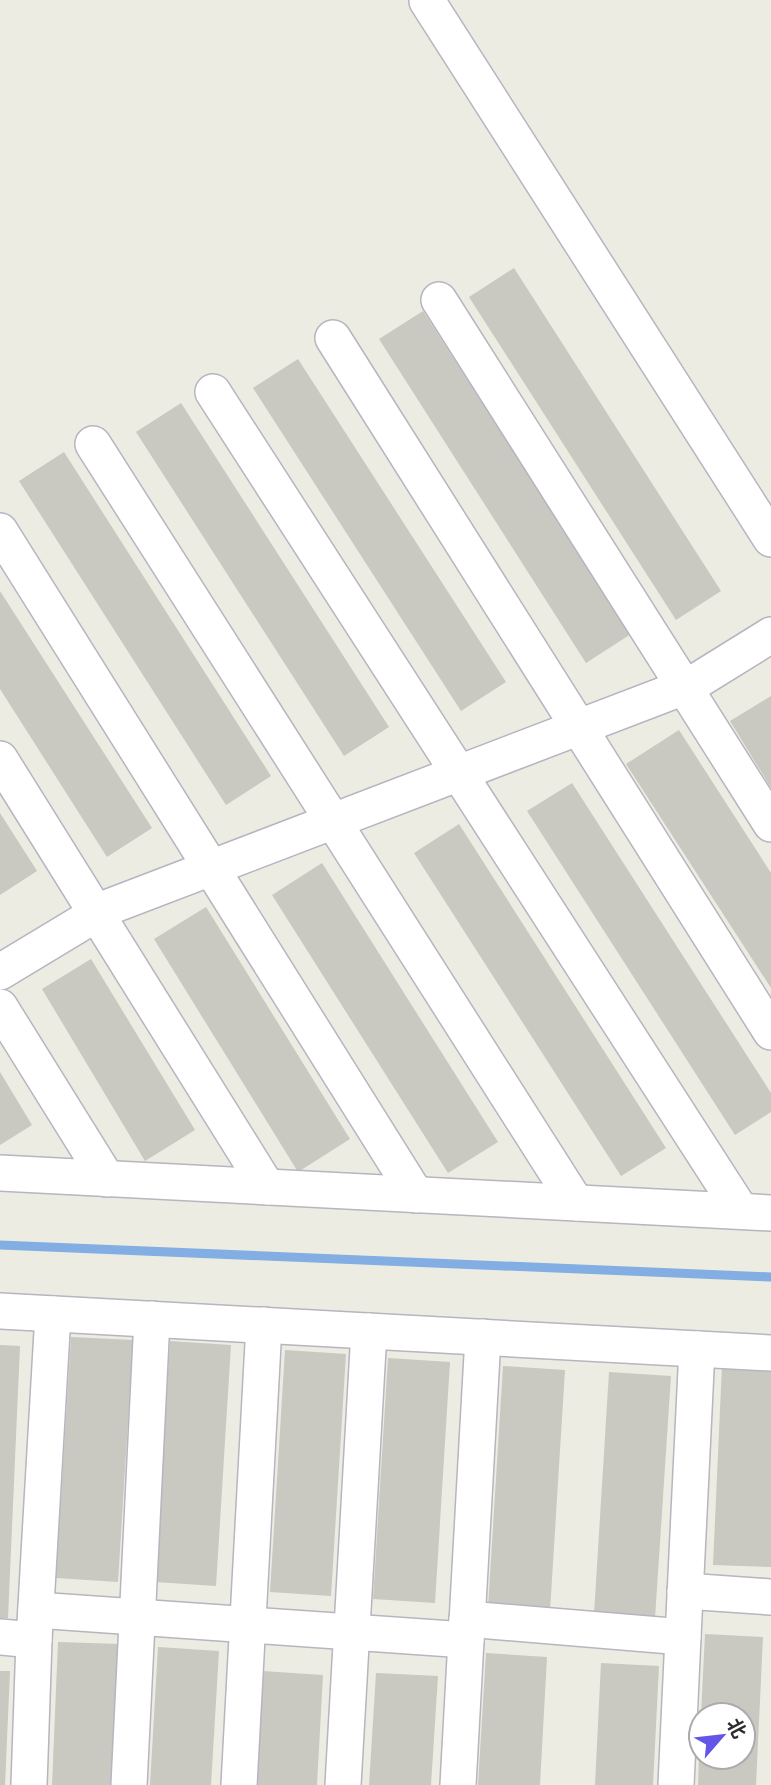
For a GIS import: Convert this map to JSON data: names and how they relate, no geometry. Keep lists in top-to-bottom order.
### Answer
{
  "north": "top right"
}
